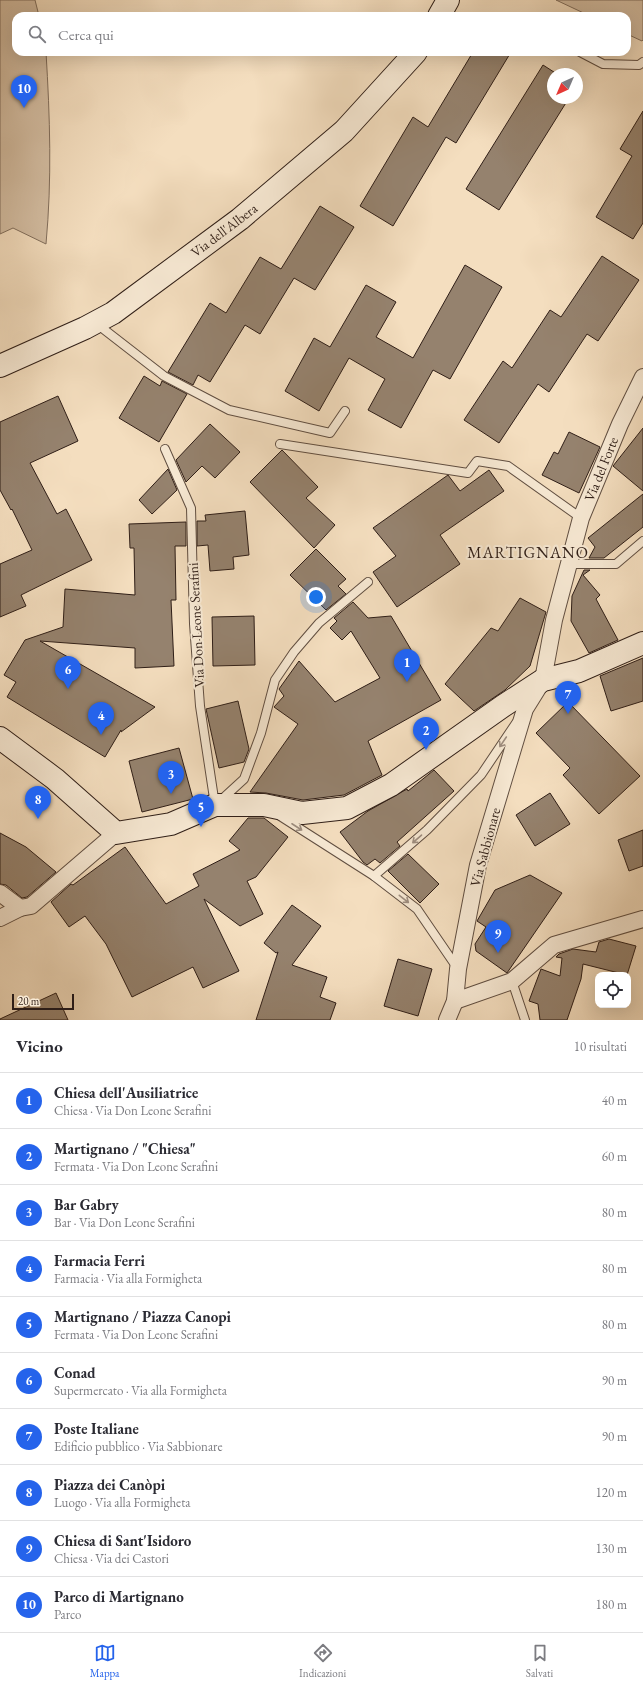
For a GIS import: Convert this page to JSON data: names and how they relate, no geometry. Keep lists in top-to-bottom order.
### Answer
{
  "streets": {
    "street": ["Via dell'Albera", "Via del Forte", "Via Sabbionare"],
    "lane": ["Via Don Leone Serafini"]
  },
  "crossings": [
    ["Via del Forte", "Via Sabbionare"]
  ],
  "districts": ["MARTIGNANO"],
  "scale_bar": "20 m",
  "north": "bottom left",
  "page": {
    "search": "Cerca qui",
    "pins": [
      "10",
      "1",
      "6",
      "7",
      "4",
      "2",
      "3",
      "8",
      "5",
      "9"
    ],
    "scale": "20 m",
    "heading": ["Vicino", "10 risultati"],
    "list": [
      {
        "mark": "1",
        "name": "Chiesa dell'Ausiliatrice",
        "note": "Chiesa · Via Don Leone Serafini",
        "value": "40 m"
      },
      {
        "mark": "2",
        "name": "Martignano / \"Chiesa\"",
        "note": "Fermata · Via Don Leone Serafini",
        "value": "60 m"
      },
      {
        "mark": "3",
        "name": "Bar Gabry",
        "note": "Bar · Via Don Leone Serafini",
        "value": "80 m"
      },
      {
        "mark": "4",
        "name": "Farmacia Ferri",
        "note": "Farmacia · Via alla Formigheta",
        "value": "80 m"
      },
      {
        "mark": "5",
        "name": "Martignano / Piazza Canopi",
        "note": "Fermata · Via Don Leone Serafini",
        "value": "80 m"
      },
      {
        "mark": "6",
        "name": "Conad",
        "note": "Supermercato · Via alla Formigheta",
        "value": "90 m"
      },
      {
        "mark": "7",
        "name": "Poste Italiane",
        "note": "Edificio pubblico · Via Sabbionare",
        "value": "90 m"
      },
      {
        "mark": "8",
        "name": "Piazza dei Canòpi",
        "note": "Luogo · Via alla Formigheta",
        "value": "120 m"
      },
      {
        "mark": "9",
        "name": "Chiesa di Sant'Isidoro",
        "note": "Chiesa · Via dei Castori",
        "value": "130 m"
      },
      {
        "mark": "10",
        "name": "Parco di Martignano",
        "note": "Parco",
        "value": "180 m"
      }
    ],
    "nav": ["Mappa", "Indicazioni", "Salvati"]
  }
}
